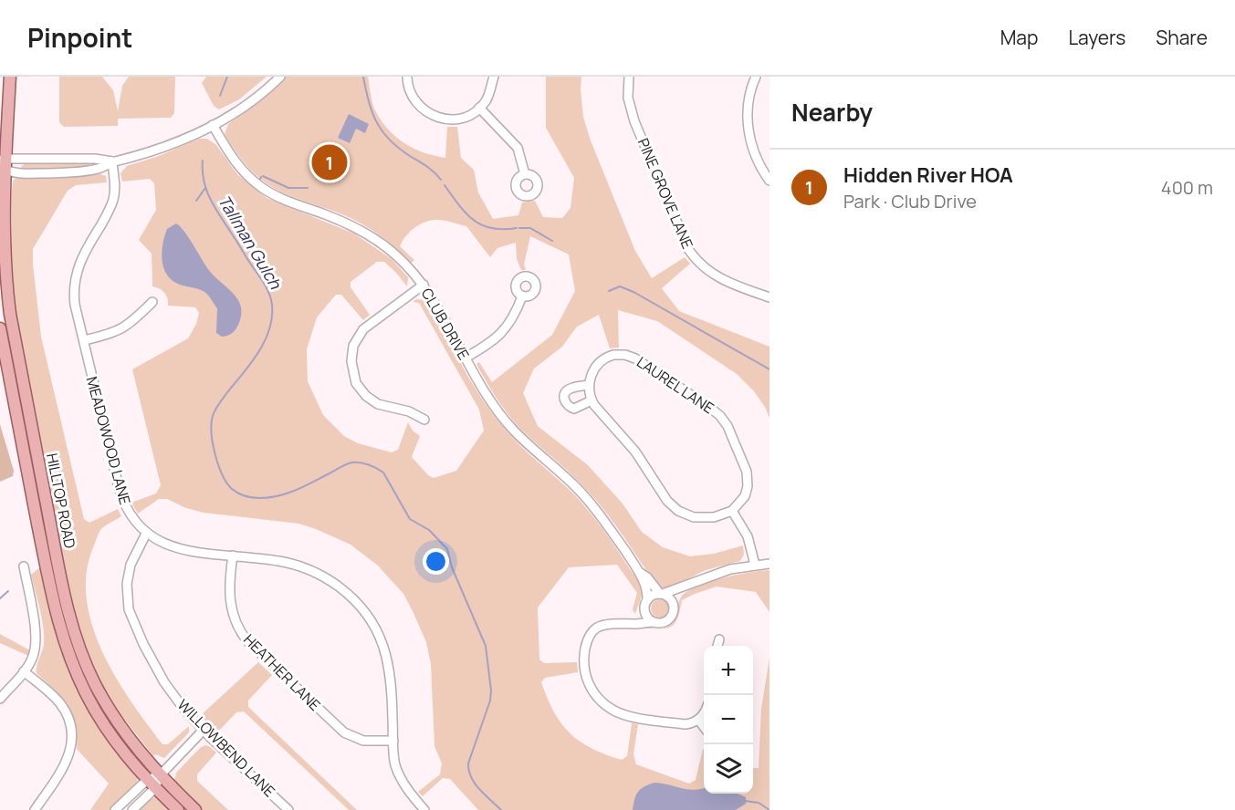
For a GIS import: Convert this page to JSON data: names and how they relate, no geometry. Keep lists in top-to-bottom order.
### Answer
{
  "streets": {
    "main road": ["HILLTOP ROAD"],
    "street": [
      "PINE GROVE LANE",
      "CLUB DRIVE",
      "LAUREL LANE",
      "MEADOWOOD LANE",
      "HEATHER LANE",
      "WILLOWBEND LANE"
    ]
  },
  "crossings": [
    ["MEADOWOOD LANE", "HEATHER LANE"],
    ["MEADOWOOD LANE", "WILLOWBEND LANE"]
  ],
  "water": ["Tallman Gulch"],
  "page": {
    "header": "Pinpoint",
    "nav": ["Map", "Layers", "Share"],
    "heading": "Nearby",
    "pins": "1",
    "list": [
      {
        "mark": "1",
        "name": "Hidden River HOA",
        "note": "Park · Club Drive",
        "value": "400 m"
      }
    ],
    "map_buttons": ["+", "−"]
  }
}
